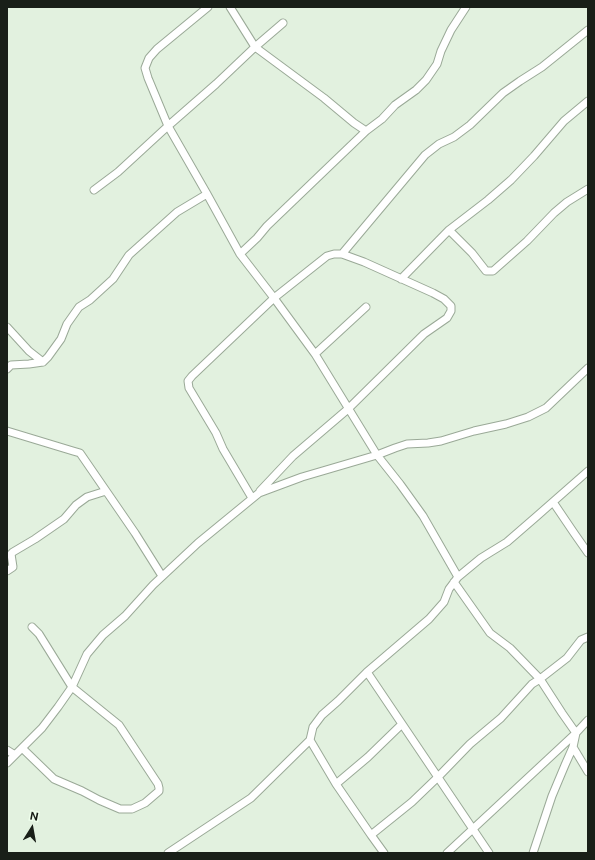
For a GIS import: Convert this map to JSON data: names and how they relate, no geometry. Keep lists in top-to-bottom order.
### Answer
{
  "north": "top"
}
